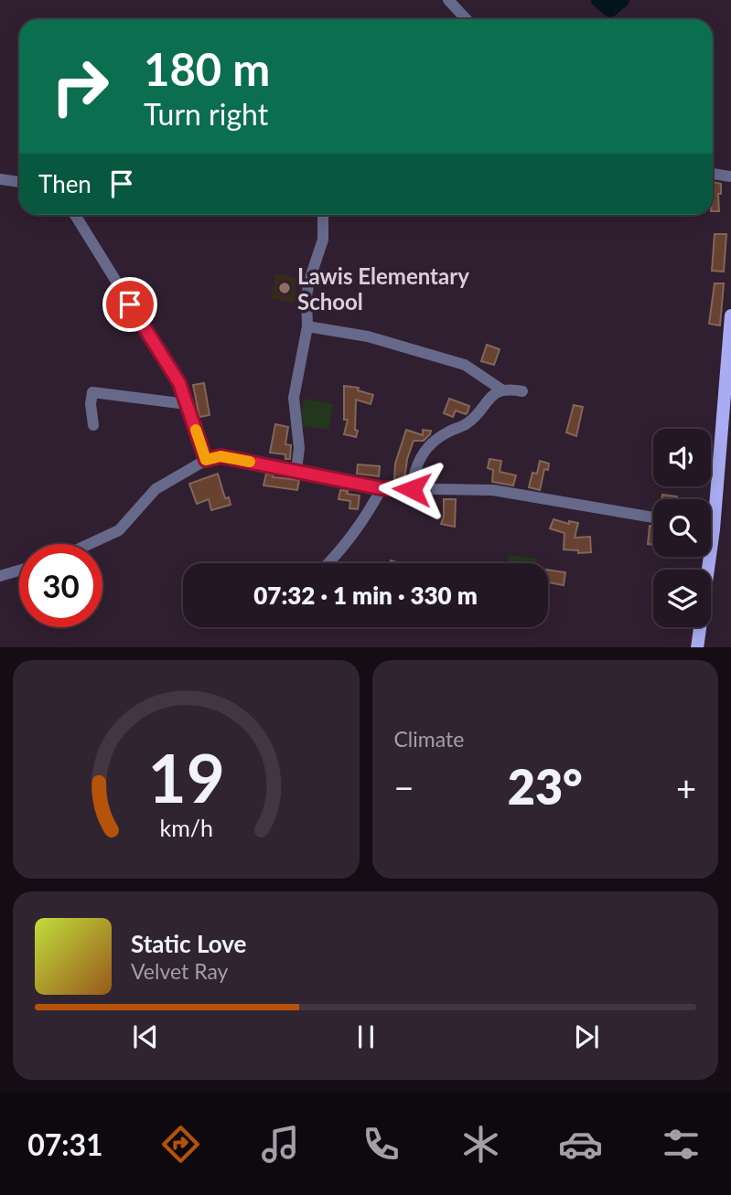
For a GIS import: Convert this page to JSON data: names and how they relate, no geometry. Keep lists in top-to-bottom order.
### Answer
{
  "places": ["Lawis Elementary School"],
  "page": {
    "turn": ["180 m", "Turn right"],
    "then": "Then",
    "limit": "30",
    "trip": "07:32 · 1 min · 330 m",
    "tile": "Climate",
    "heat": ["−", "23°", "+"],
    "song": ["Static Love", "Velvet Ray"],
    "tabs": "07:31",
    "gauge": ["19", "km/h"]
  }
}
